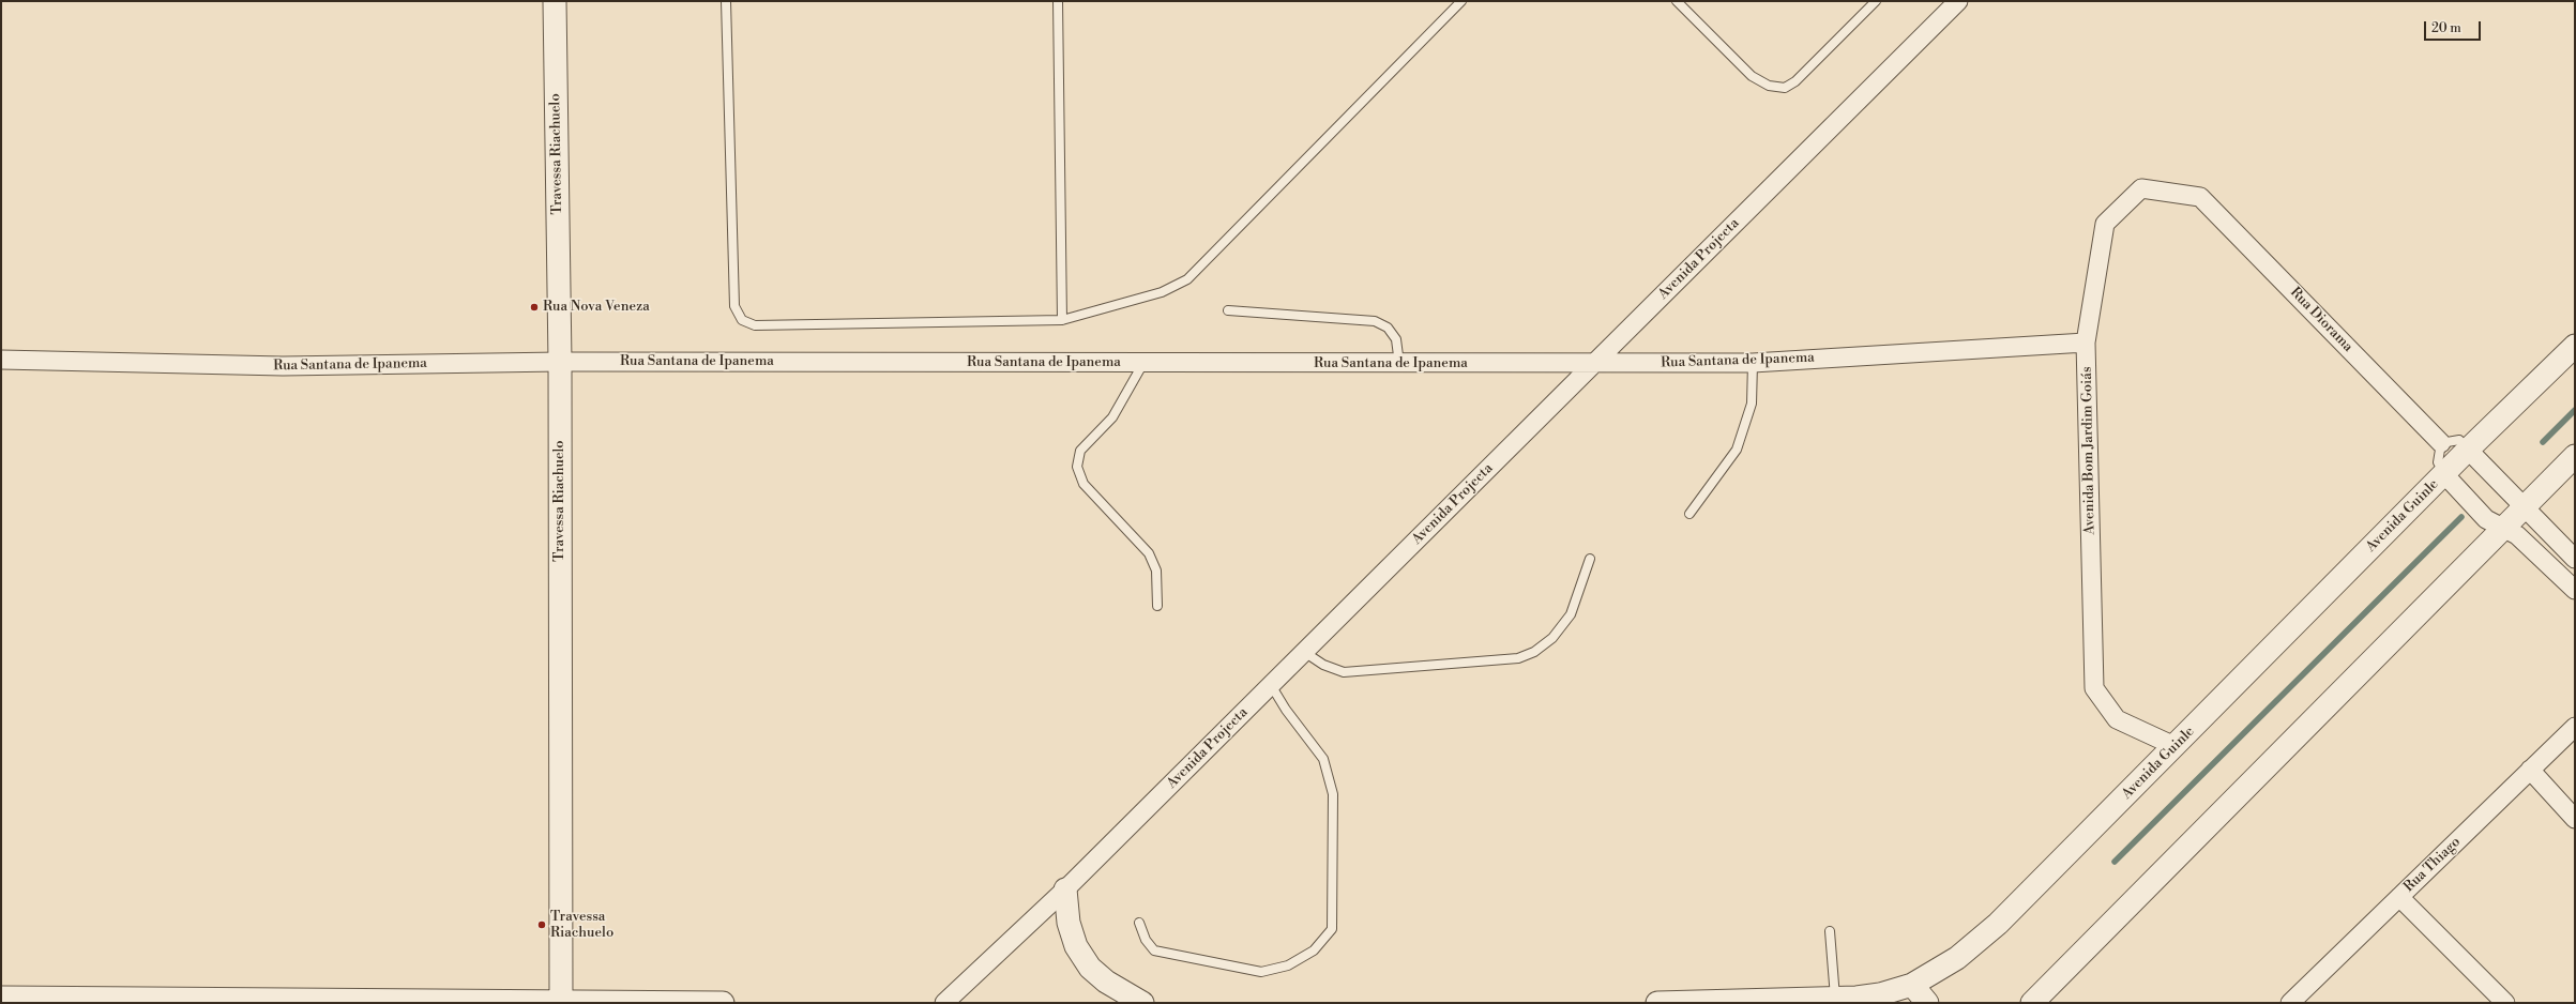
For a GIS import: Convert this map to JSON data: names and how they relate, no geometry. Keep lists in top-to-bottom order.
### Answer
{
  "streets": {
    "street": [
      "Travessa Riachuelo",
      "Avenida Projecta",
      "Rua Diorama",
      "Rua Santana de Ipanema",
      "Avenida Bom Jardim Goiás",
      "Avenida Guinle",
      "Rua Thiago"
    ]
  },
  "crossings": [
    ["Travessa Riachuelo", "Rua Santana de Ipanema"],
    ["Avenida Projecta", "Rua Santana de Ipanema"],
    ["Rua Diorama", "Avenida Bom Jardim Goiás"],
    ["Rua Santana de Ipanema", "Avenida Bom Jardim Goiás"],
    ["Avenida Bom Jardim Goiás", "Avenida Guinle"]
  ],
  "places": ["Rua Nova Veneza", "Travessa Riachuelo"],
  "scale_bar": "20 m"
}
